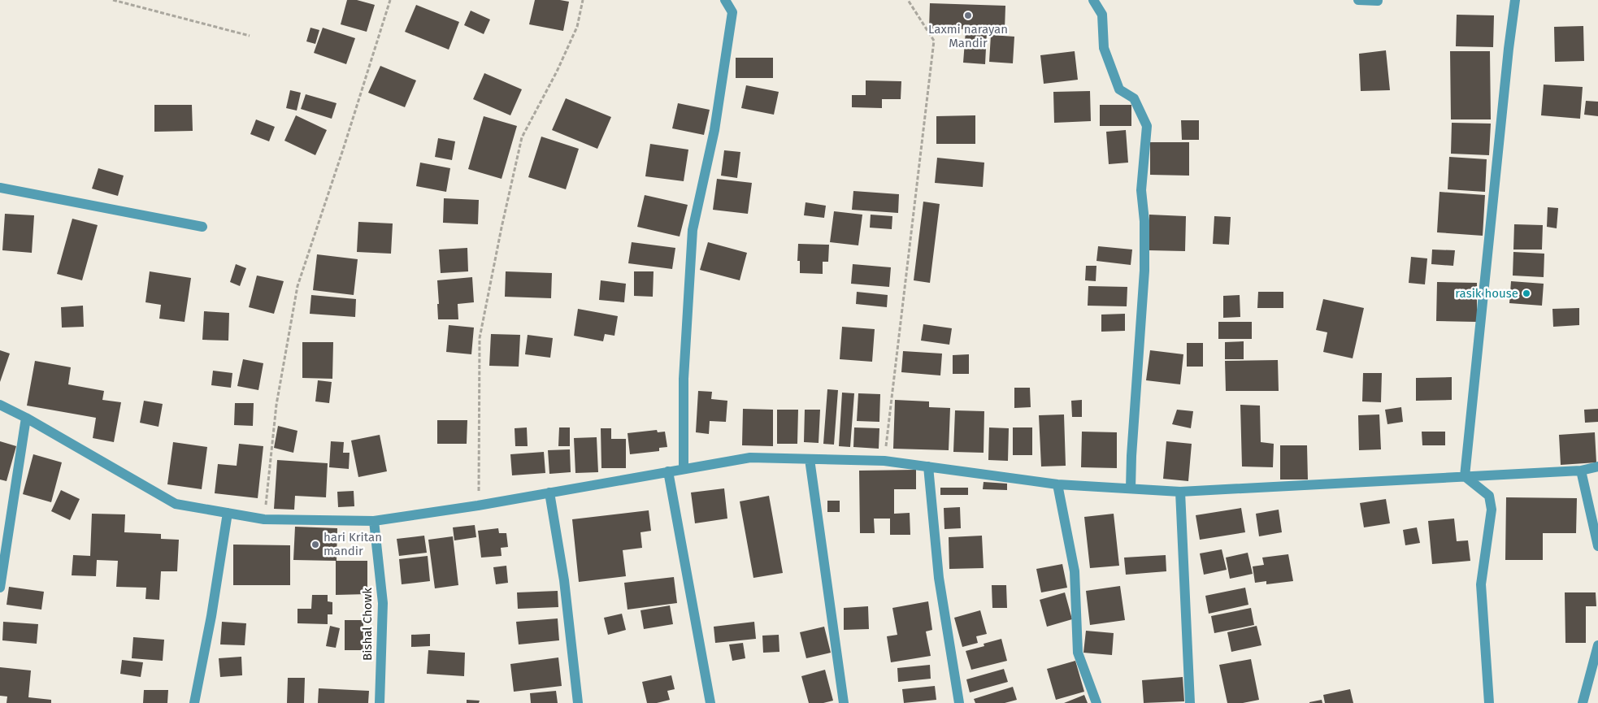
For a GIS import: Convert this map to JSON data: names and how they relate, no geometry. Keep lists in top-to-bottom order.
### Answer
{
  "streets": {
    "street": ["Bishal Chowk"]
  },
  "places": ["Laxmi narayan Mandir", "rasik house", "hari Kritan mandir"]
}
